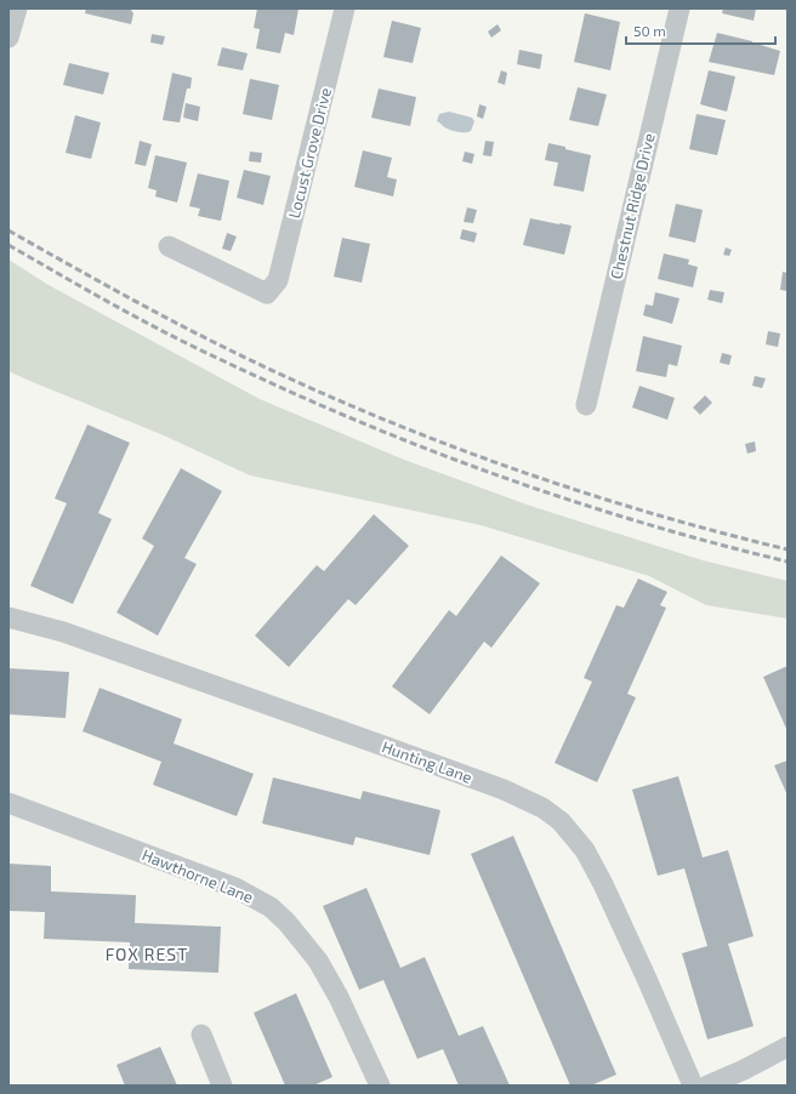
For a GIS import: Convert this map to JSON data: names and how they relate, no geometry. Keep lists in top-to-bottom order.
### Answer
{
  "streets": {
    "street": [
      "Locust Grove Drive",
      "Chestnut Ridge Drive",
      "Hunting Lane",
      "Hawthorne Lane"
    ]
  },
  "districts": ["FOX REST"],
  "scale_bar": "50 m"
}
